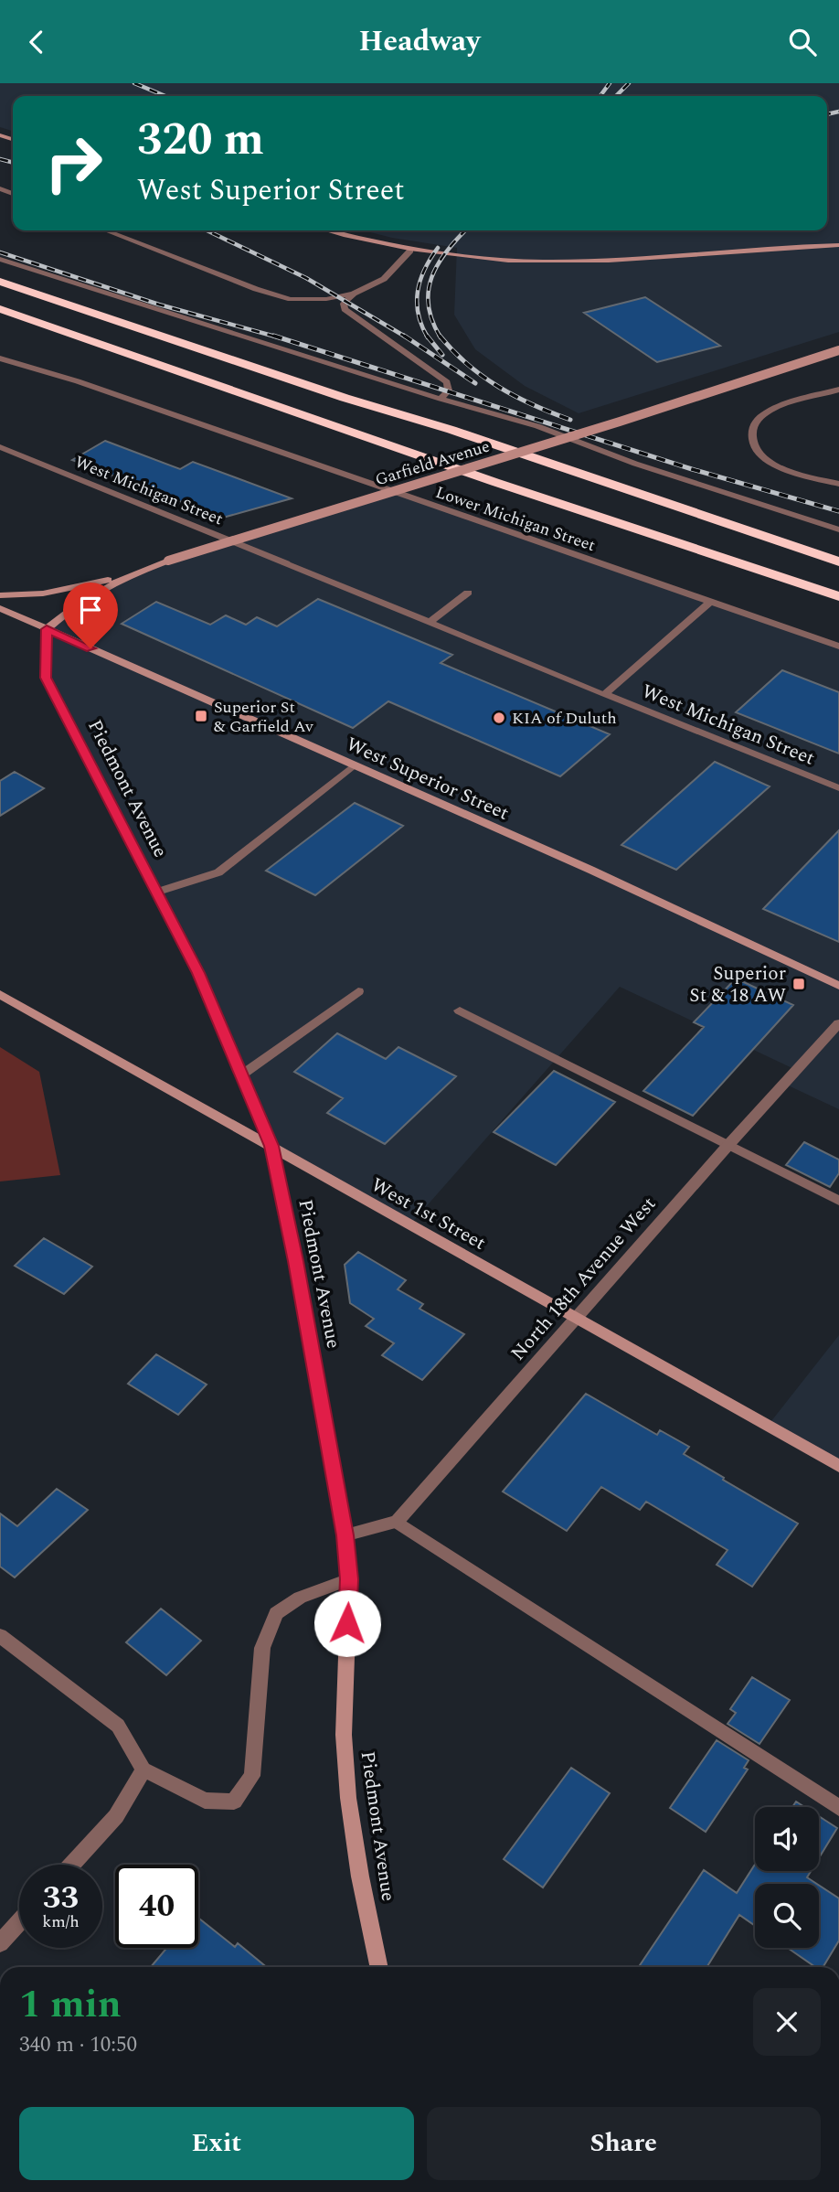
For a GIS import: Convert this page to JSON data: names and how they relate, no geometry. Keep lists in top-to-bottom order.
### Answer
{
  "streets": {
    "street": [
      "Garfield Avenue",
      "West Michigan Street",
      "Lower Michigan Street",
      "West Superior Street",
      "Piedmont Avenue",
      "West 1st Street",
      "North 18th Avenue West"
    ]
  },
  "crossings": [
    ["Garfield Avenue", "West Superior Street"],
    ["Garfield Avenue", "Piedmont Avenue"],
    ["West Superior Street", "Piedmont Avenue"],
    ["Piedmont Avenue", "West 1st Street"],
    ["West 1st Street", "North 18th Avenue West"]
  ],
  "places": {
    "transit": ["Superior St & Garfield Av", "Superior St & 18 AW"],
    "other": ["KIA of Duluth"]
  },
  "page": {
    "header": "Headway",
    "turn": ["320 m", "West Superior Street"],
    "speed": "33 km/h",
    "limit": "40",
    "heading": ["1 min", "340 m · 10:50"],
    "buttons": ["Exit", "Share"]
  }
}
